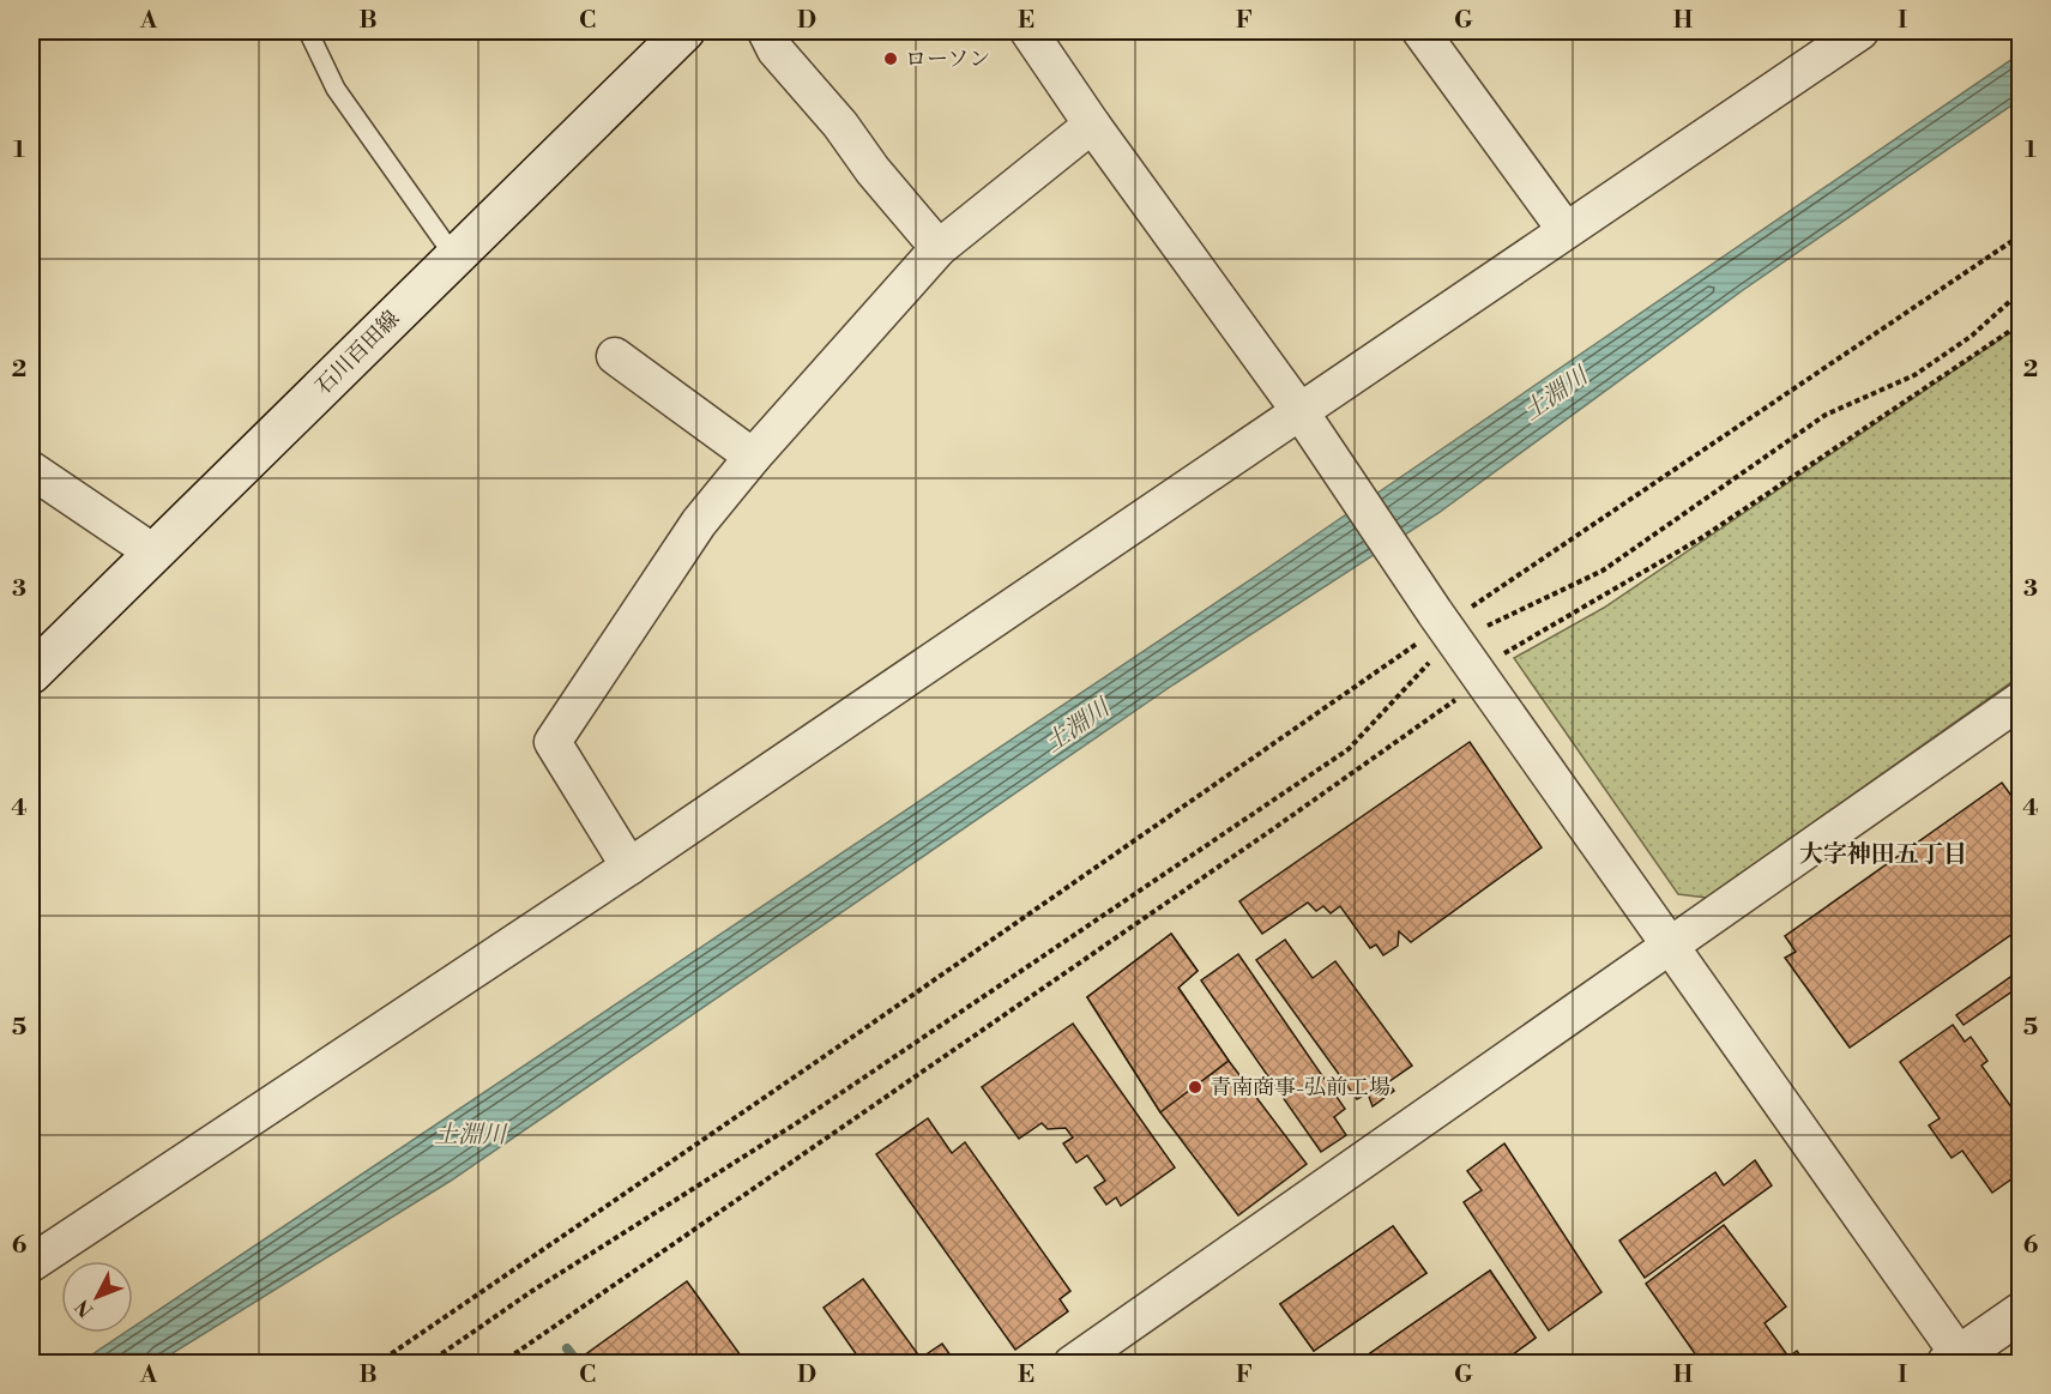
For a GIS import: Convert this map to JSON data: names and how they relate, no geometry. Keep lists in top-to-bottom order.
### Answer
{
  "streets": {
    "main road": ["石川百田線"]
  },
  "districts": ["大字神田五丁目"],
  "water": ["土淵川"],
  "places": ["ローソン", "青南商事-弘前工場"],
  "north": "bottom left",
  "grid": {
    "columns": [
      "A",
      "B",
      "C",
      "D",
      "E",
      "F",
      "G",
      "H",
      "I"
    ],
    "rows": [
      "1",
      "2",
      "3",
      "4",
      "5",
      "6"
    ]
  }
}
